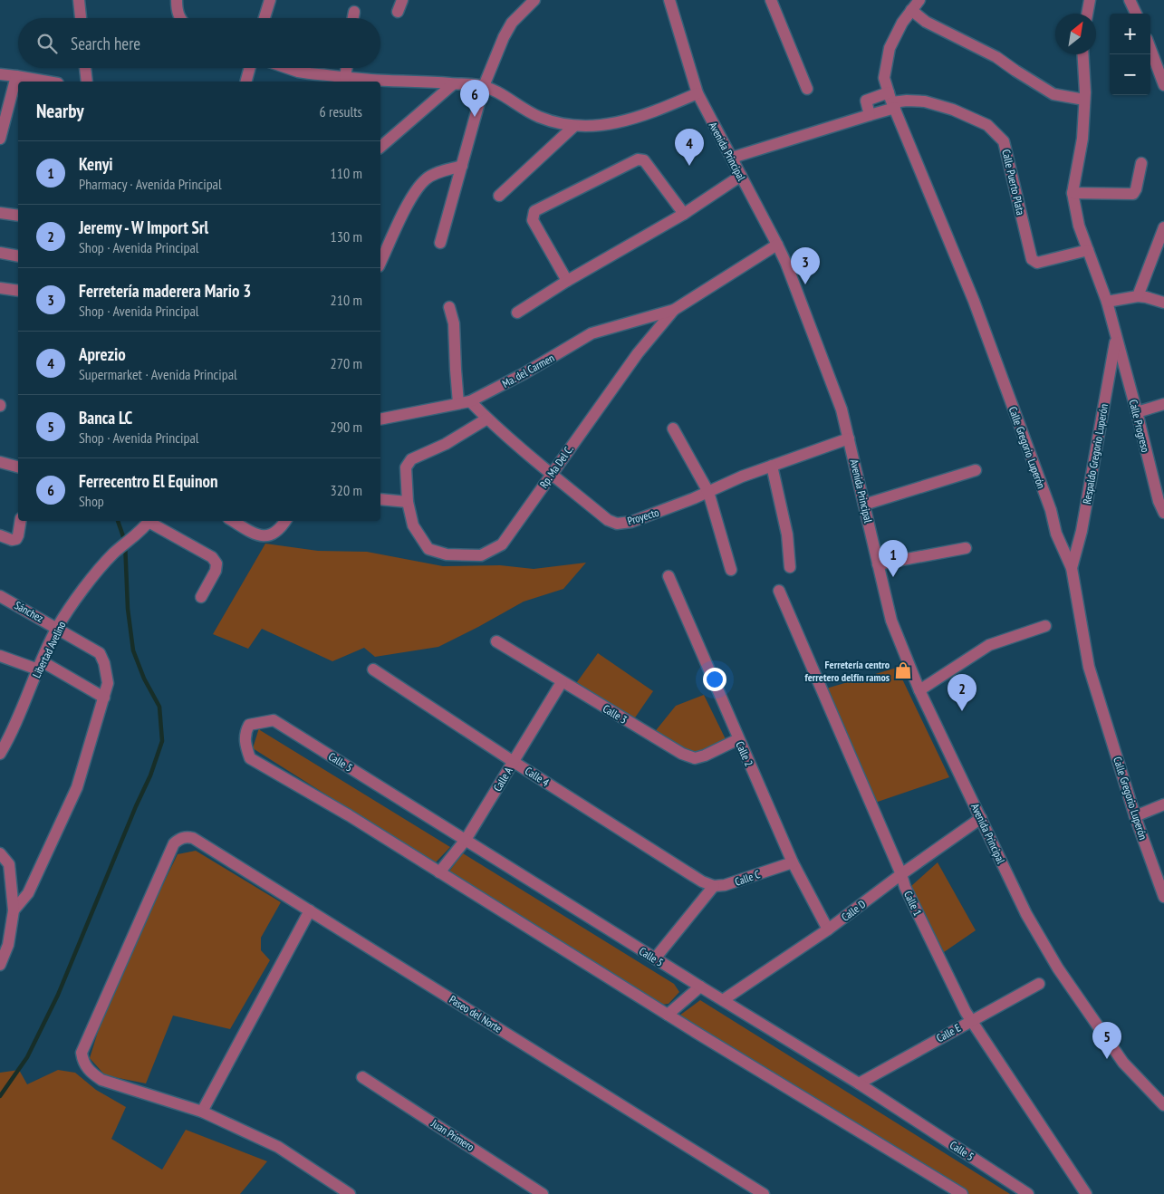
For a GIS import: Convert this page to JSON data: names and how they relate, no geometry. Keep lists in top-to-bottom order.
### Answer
{
  "streets": {
    "street": [
      "Avenida Principal",
      "Calle Puerto Plata",
      "Ma. del Carmen",
      "Calle Progreso",
      "Calle Gregorio Luperón",
      "Respaldo Gregorio Luperón",
      "Rp. Ma Del C.",
      "Proyecto",
      "Sánchez",
      "Libertad Avelino",
      "Calle 3",
      "Calle 2",
      "Calle 5",
      "Calle 4",
      "Calle A",
      "Calle C",
      "Calle 1",
      "Calle D",
      "Paseo del Norte",
      "Calle E",
      "Juan Primero"
    ]
  },
  "crossings": [
    ["Avenida Principal", "Proyecto"],
    ["Avenida Principal", "Calle D"],
    ["Calle Puerto Plata", "Calle Progreso"],
    ["Calle Puerto Plata", "Calle Gregorio Luperón"],
    ["Ma. del Carmen", "Rp. Ma Del C."],
    ["Ma. del Carmen", "Proyecto"],
    ["Calle Progreso", "Respaldo Gregorio Luperón"],
    ["Calle Gregorio Luperón", "Respaldo Gregorio Luperón"],
    ["Rp. Ma Del C.", "Proyecto"],
    ["Sánchez", "Libertad Avelino"],
    ["Calle 3", "Calle 2"],
    ["Calle 3", "Calle A"],
    ["Calle 2", "Calle C"],
    ["Calle 2", "Calle D"],
    ["Calle 5", "Calle A"],
    ["Calle 5", "Calle D"],
    ["Calle 5", "Calle E"],
    ["Calle 4", "Calle A"],
    ["Calle 4", "Calle C"],
    ["Calle 1", "Calle D"],
    ["Calle 1", "Calle E"]
  ],
  "places": {
    "shop": ["Ferretería centro ferretero delfín ramos"]
  },
  "north": "top right",
  "page": {
    "map_buttons": ["+", "−"],
    "search": "Search here",
    "pins": [
      "6",
      "4",
      "3",
      "1",
      "2",
      "5"
    ],
    "heading": ["Nearby", "6 results"],
    "list": [
      {
        "mark": "1",
        "name": "Kenyi",
        "note": "Pharmacy · Avenida Principal",
        "value": "110 m"
      },
      {
        "mark": "2",
        "name": "Jeremy - W Import Srl",
        "note": "Shop · Avenida Principal",
        "value": "130 m"
      },
      {
        "mark": "3",
        "name": "Ferretería maderera Mario 3",
        "note": "Shop · Avenida Principal",
        "value": "210 m"
      },
      {
        "mark": "4",
        "name": "Aprezio",
        "note": "Supermarket · Avenida Principal",
        "value": "270 m"
      },
      {
        "mark": "5",
        "name": "Banca LC",
        "note": "Shop · Avenida Principal",
        "value": "290 m"
      },
      {
        "mark": "6",
        "name": "Ferrecentro El Equinon",
        "note": "Shop",
        "value": "320 m"
      }
    ]
  }
}
